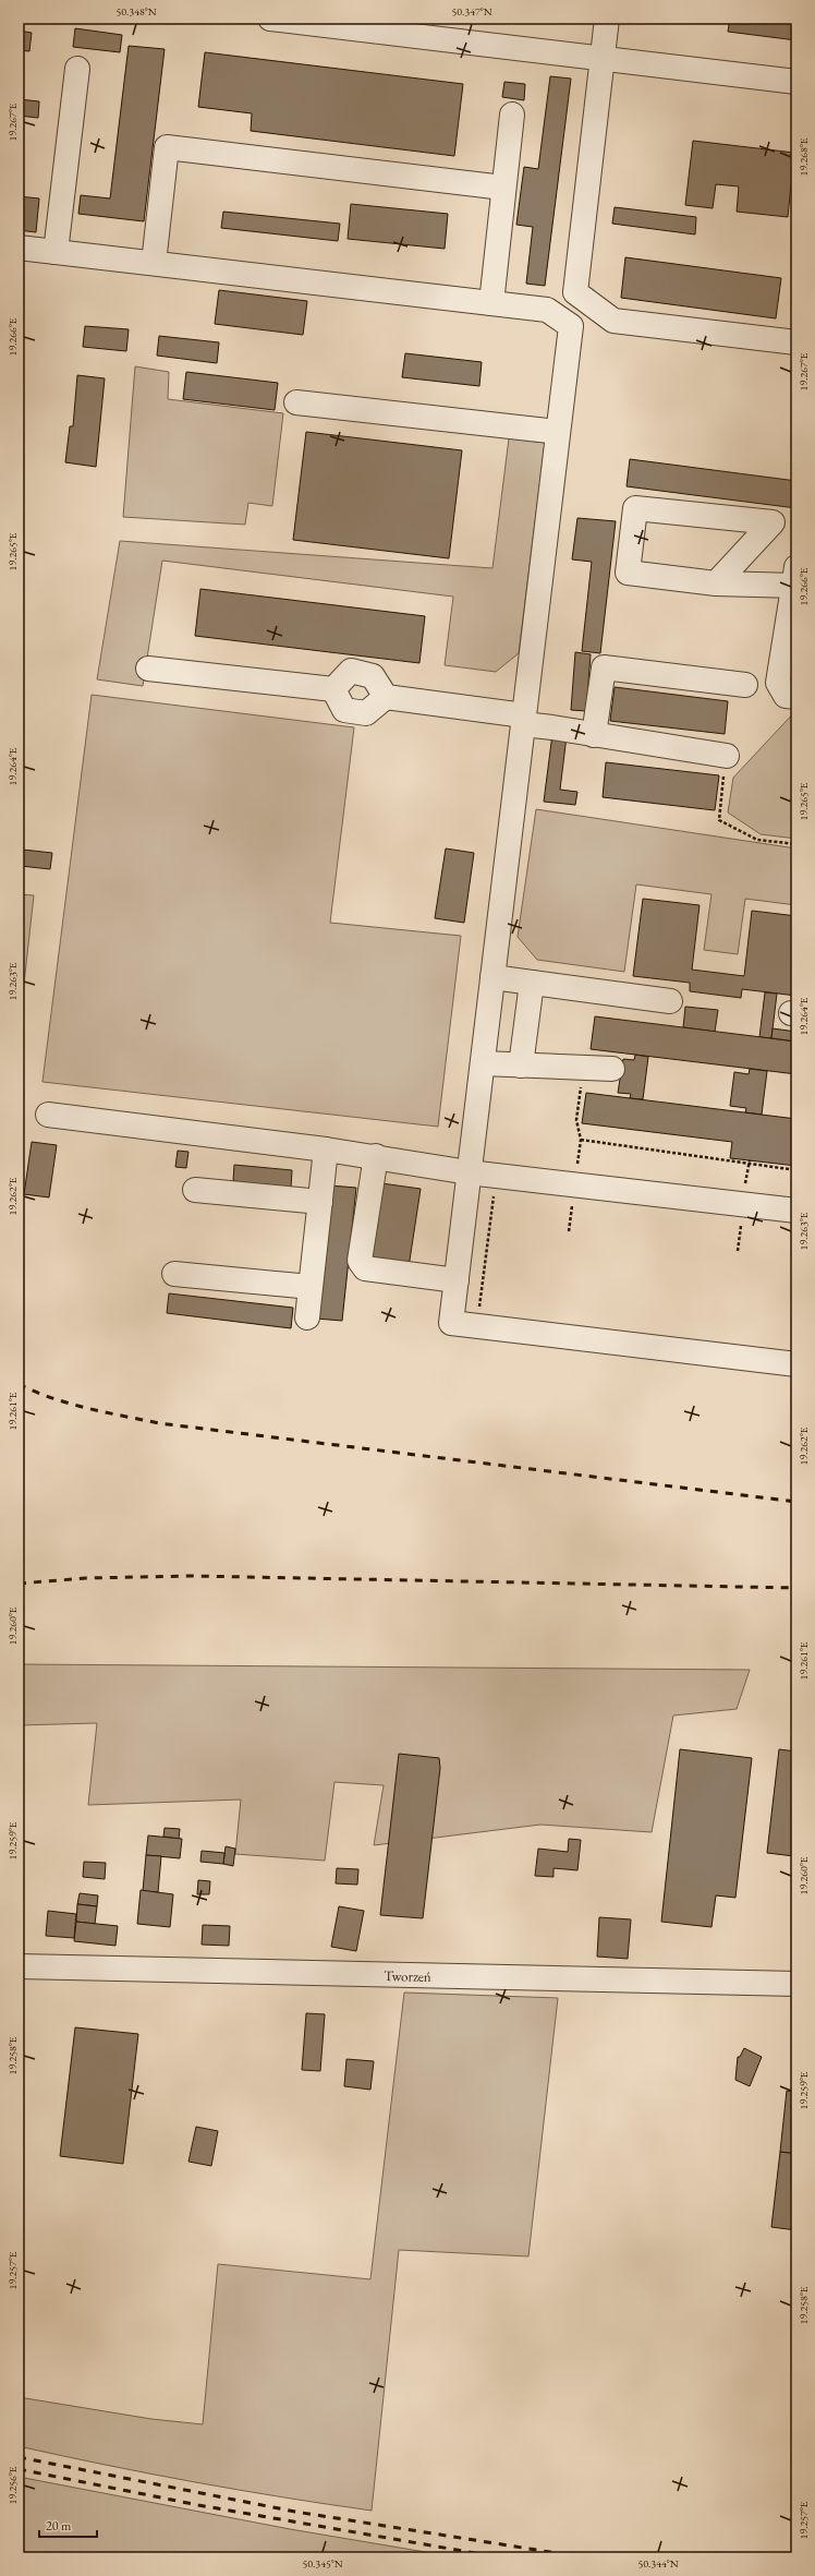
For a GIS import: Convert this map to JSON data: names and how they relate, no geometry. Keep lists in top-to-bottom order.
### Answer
{
  "streets": {
    "street": ["Tworzeń"]
  },
  "scale_bar": "20 m",
  "coordinates": [
    "50.348°N",
    "50.347°N",
    "19.267°E",
    "19.268°E",
    "19.266°E",
    "19.265°E",
    "19.264°E",
    "19.263°E",
    "19.262°E",
    "19.261°E",
    "19.260°E",
    "19.259°E",
    "19.258°E",
    "19.257°E",
    "19.256°E",
    "50.345°N",
    "50.344°N"
  ]
}
